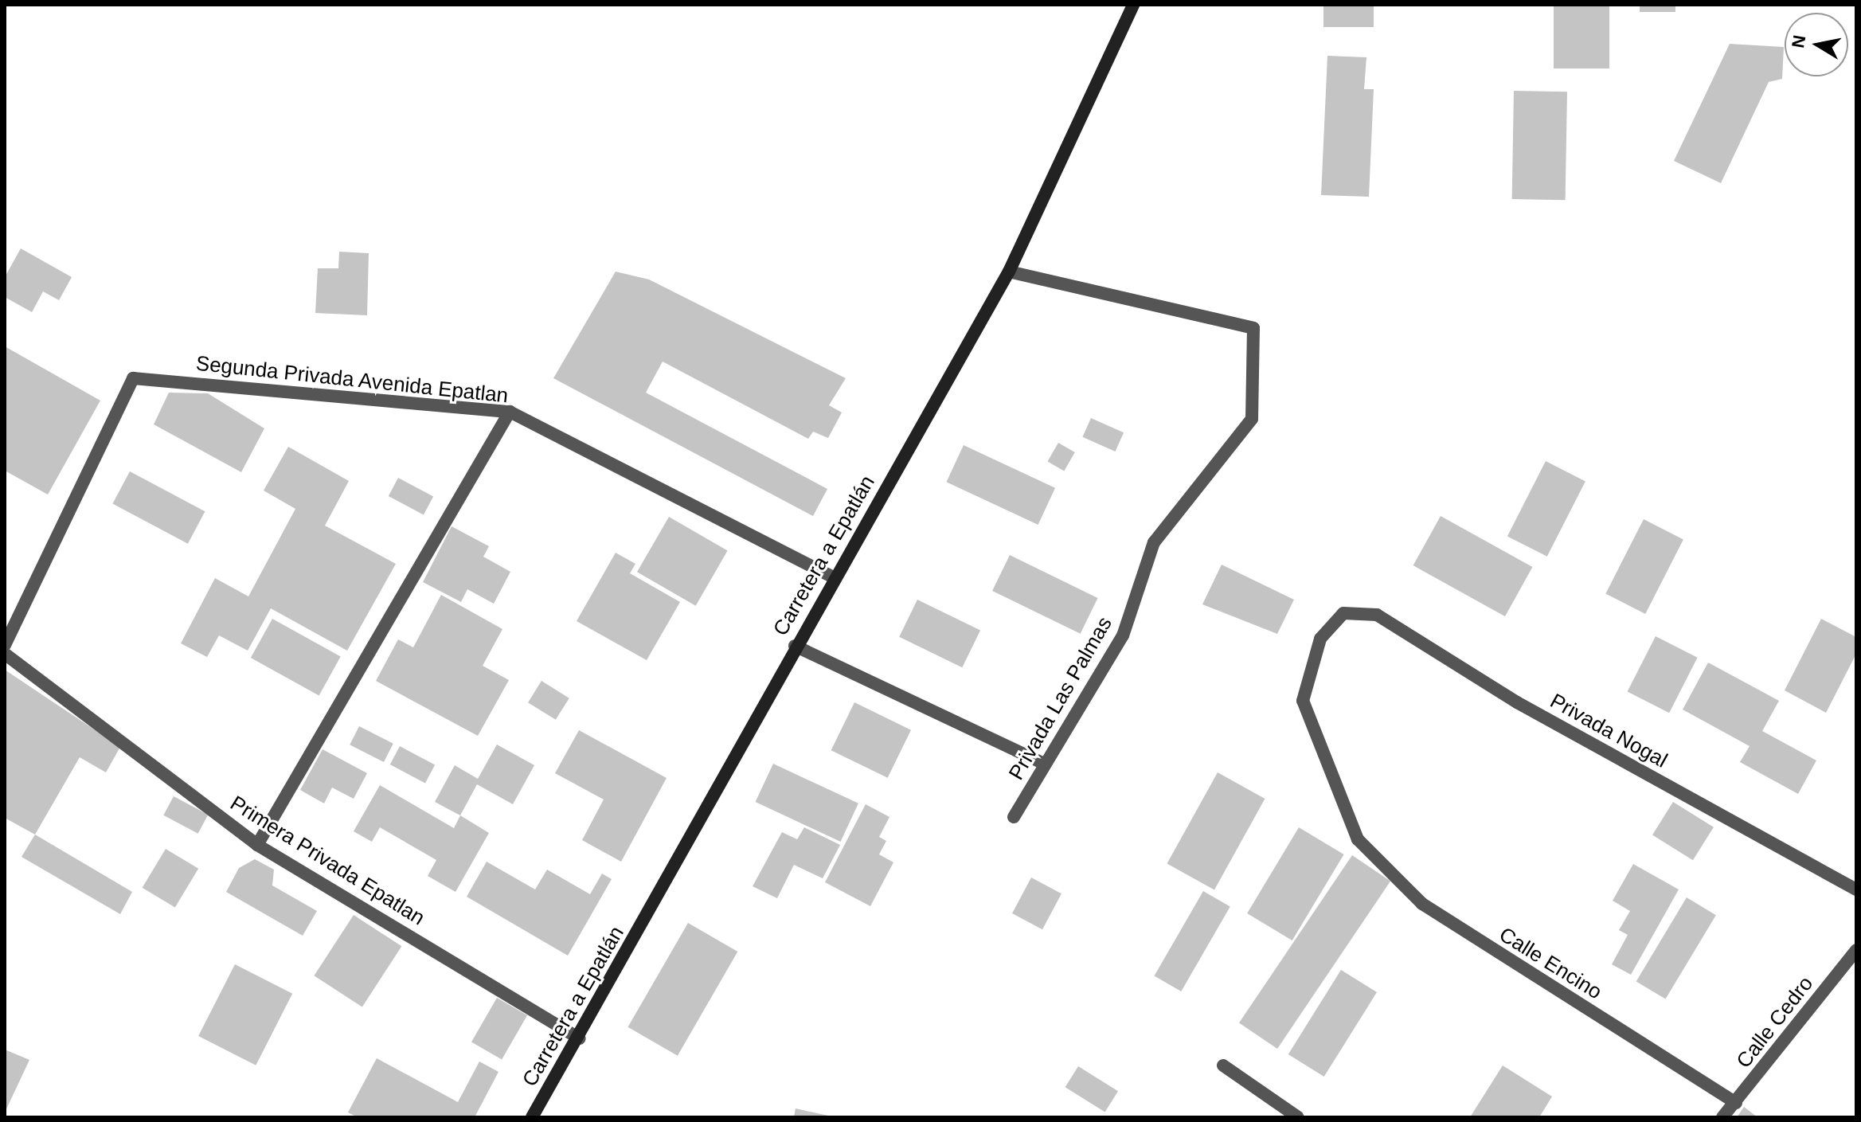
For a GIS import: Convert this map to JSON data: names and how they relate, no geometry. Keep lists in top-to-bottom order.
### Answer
{
  "streets": {
    "main road": ["Carretera a Epatlán"],
    "street": [
      "Segunda Privada Avenida Epatlan",
      "Privada Las Palmas",
      "Privada Nogal",
      "Primera Privada Epatlan",
      "Calle Encino",
      "Calle Cedro"
    ]
  },
  "crossings": [
    ["Segunda Privada Avenida Epatlan", "Carretera a Epatlán"],
    ["Carretera a Epatlán", "Privada Las Palmas"],
    ["Carretera a Epatlán", "Primera Privada Epatlan"],
    ["Privada Nogal", "Calle Encino"],
    ["Calle Encino", "Calle Cedro"]
  ],
  "north": "left"
}
